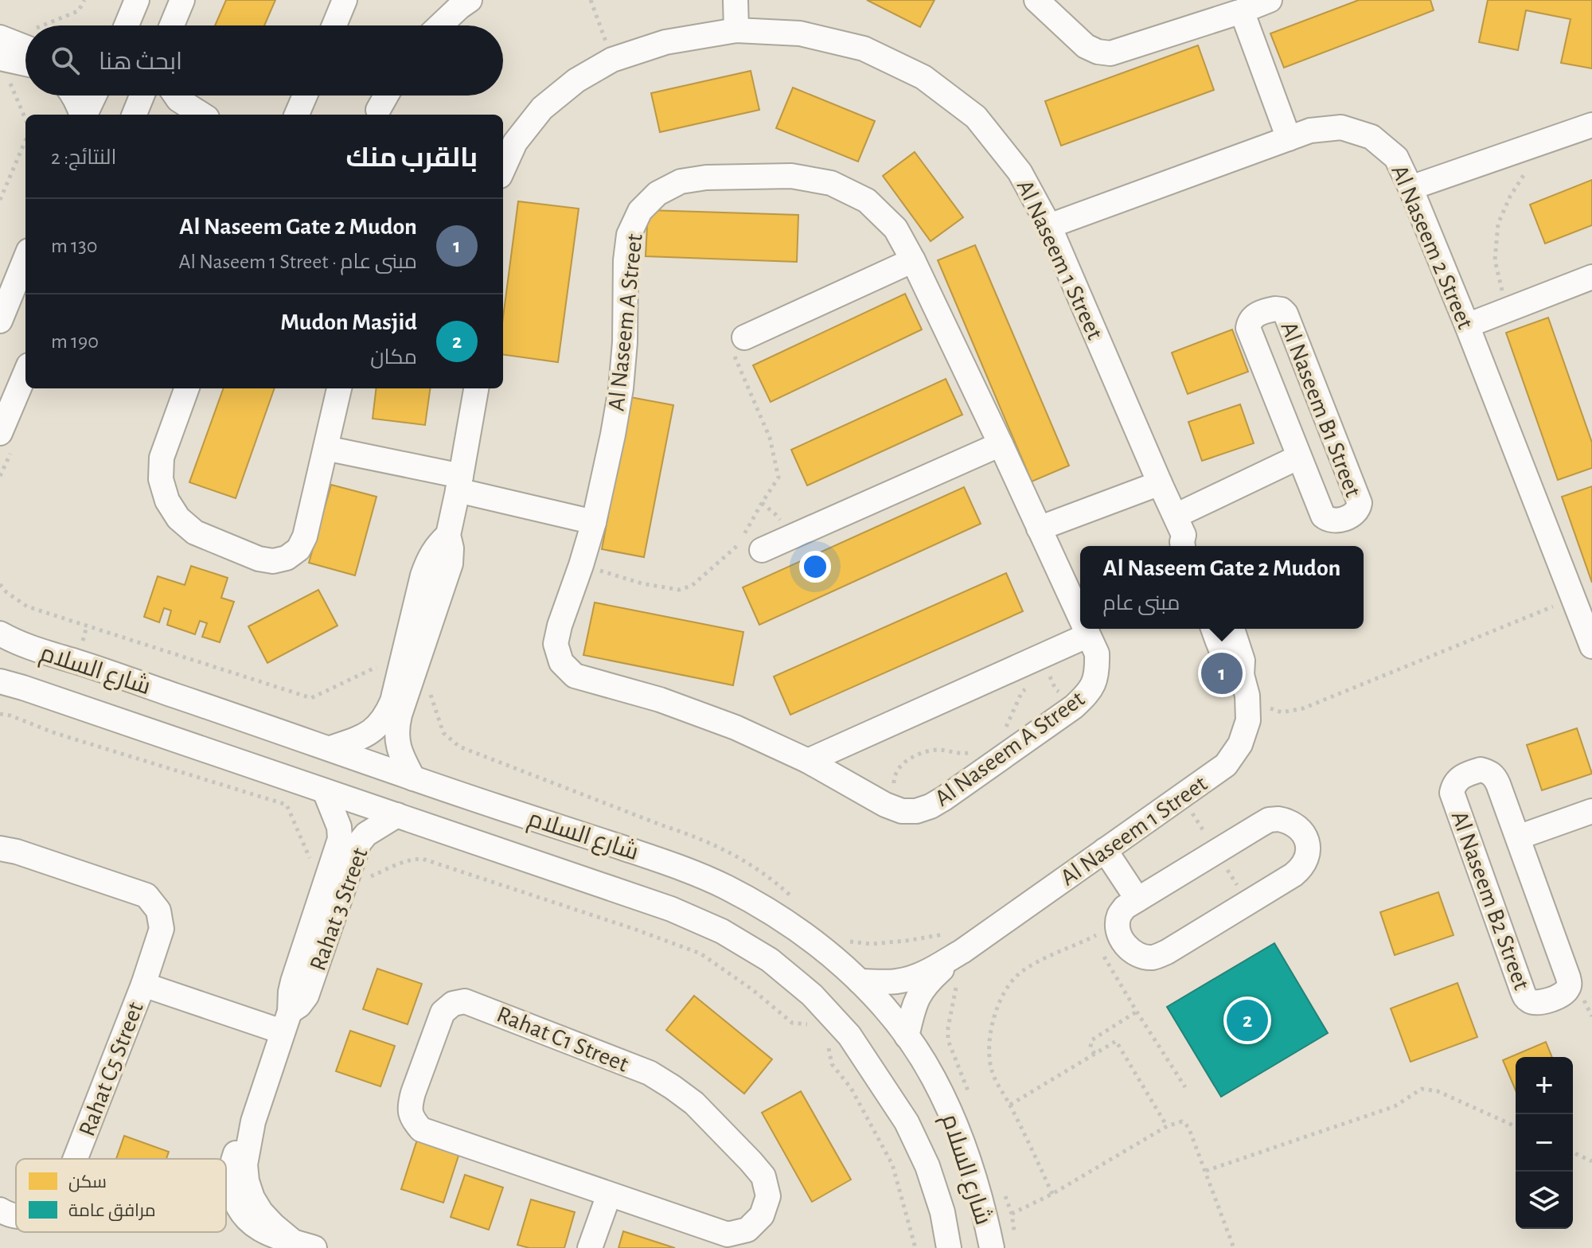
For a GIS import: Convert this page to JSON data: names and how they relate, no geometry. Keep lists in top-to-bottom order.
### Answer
{
  "streets": {
    "street": [
      "Al Naseem 2 Street",
      "Al Naseem 1 Street",
      "Al Naseem A Street",
      "Al Naseem B1 Street",
      "شارع السلام",
      "Al Naseem B2 Street",
      "Rahat 3 Street",
      "Rahat C1 Street",
      "Rahat C5 Street"
    ]
  },
  "crossings": [
    ["Al Naseem 2 Street", "Al Naseem 1 Street"],
    ["Al Naseem 1 Street", "Al Naseem B1 Street"],
    ["Al Naseem 1 Street", "شارع السلام"],
    ["شارع السلام", "Rahat 3 Street"],
    ["Rahat 3 Street", "Rahat C5 Street"]
  ],
  "legend": ["سكن", "مرافق عامة"],
  "page": {
    "search": "ابحث هنا",
    "heading": ["بالقرب منك", "النتائج: 2"],
    "list": [
      {
        "mark": "1",
        "name": "Al Naseem Gate 2 Mudon",
        "note": "مبنى عام · Al Naseem 1 Street",
        "value": "130 m"
      },
      {
        "mark": "2",
        "name": "Mudon Masjid",
        "note": "مكان",
        "value": "190 m"
      }
    ],
    "popup": ["Al Naseem Gate 2 Mudon", "مبنى عام"],
    "pins": ["1", "2"],
    "map_buttons": ["+", "−"]
  }
}
